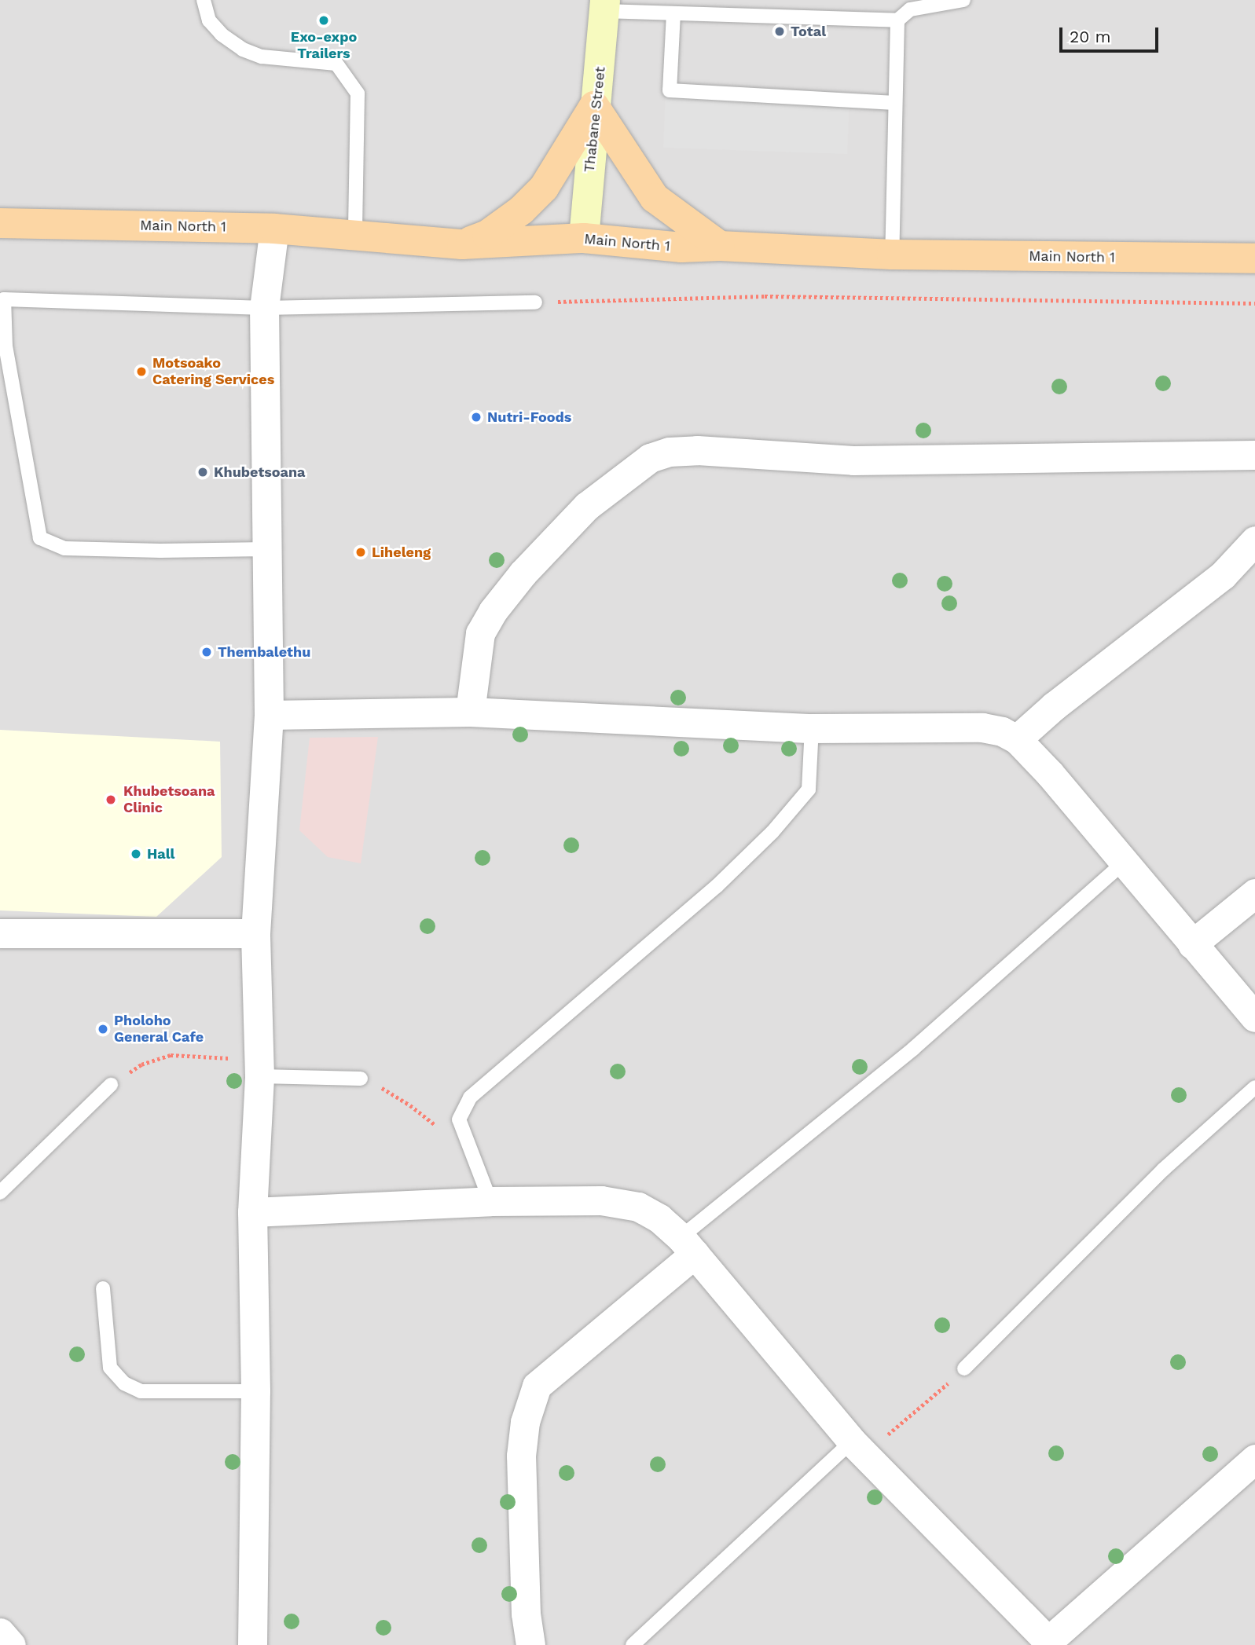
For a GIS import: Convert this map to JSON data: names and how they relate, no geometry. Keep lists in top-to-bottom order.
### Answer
{
  "streets": {
    "main road": ["Main North 1"],
    "street": ["Thabane Street"]
  },
  "crossings": [
    ["Thabane Street", "Main North 1"]
  ],
  "places": [
    "Exo-expo Trailers",
    "Total",
    "Motsoako Catering Services",
    "Nutri-Foods",
    "Khubetsoana",
    "Liheleng",
    "Thembalethu",
    "Khubetsoana Clinic",
    "Hall",
    "Pholoho General Cafe"
  ],
  "scale_bar": "20 m"
}
